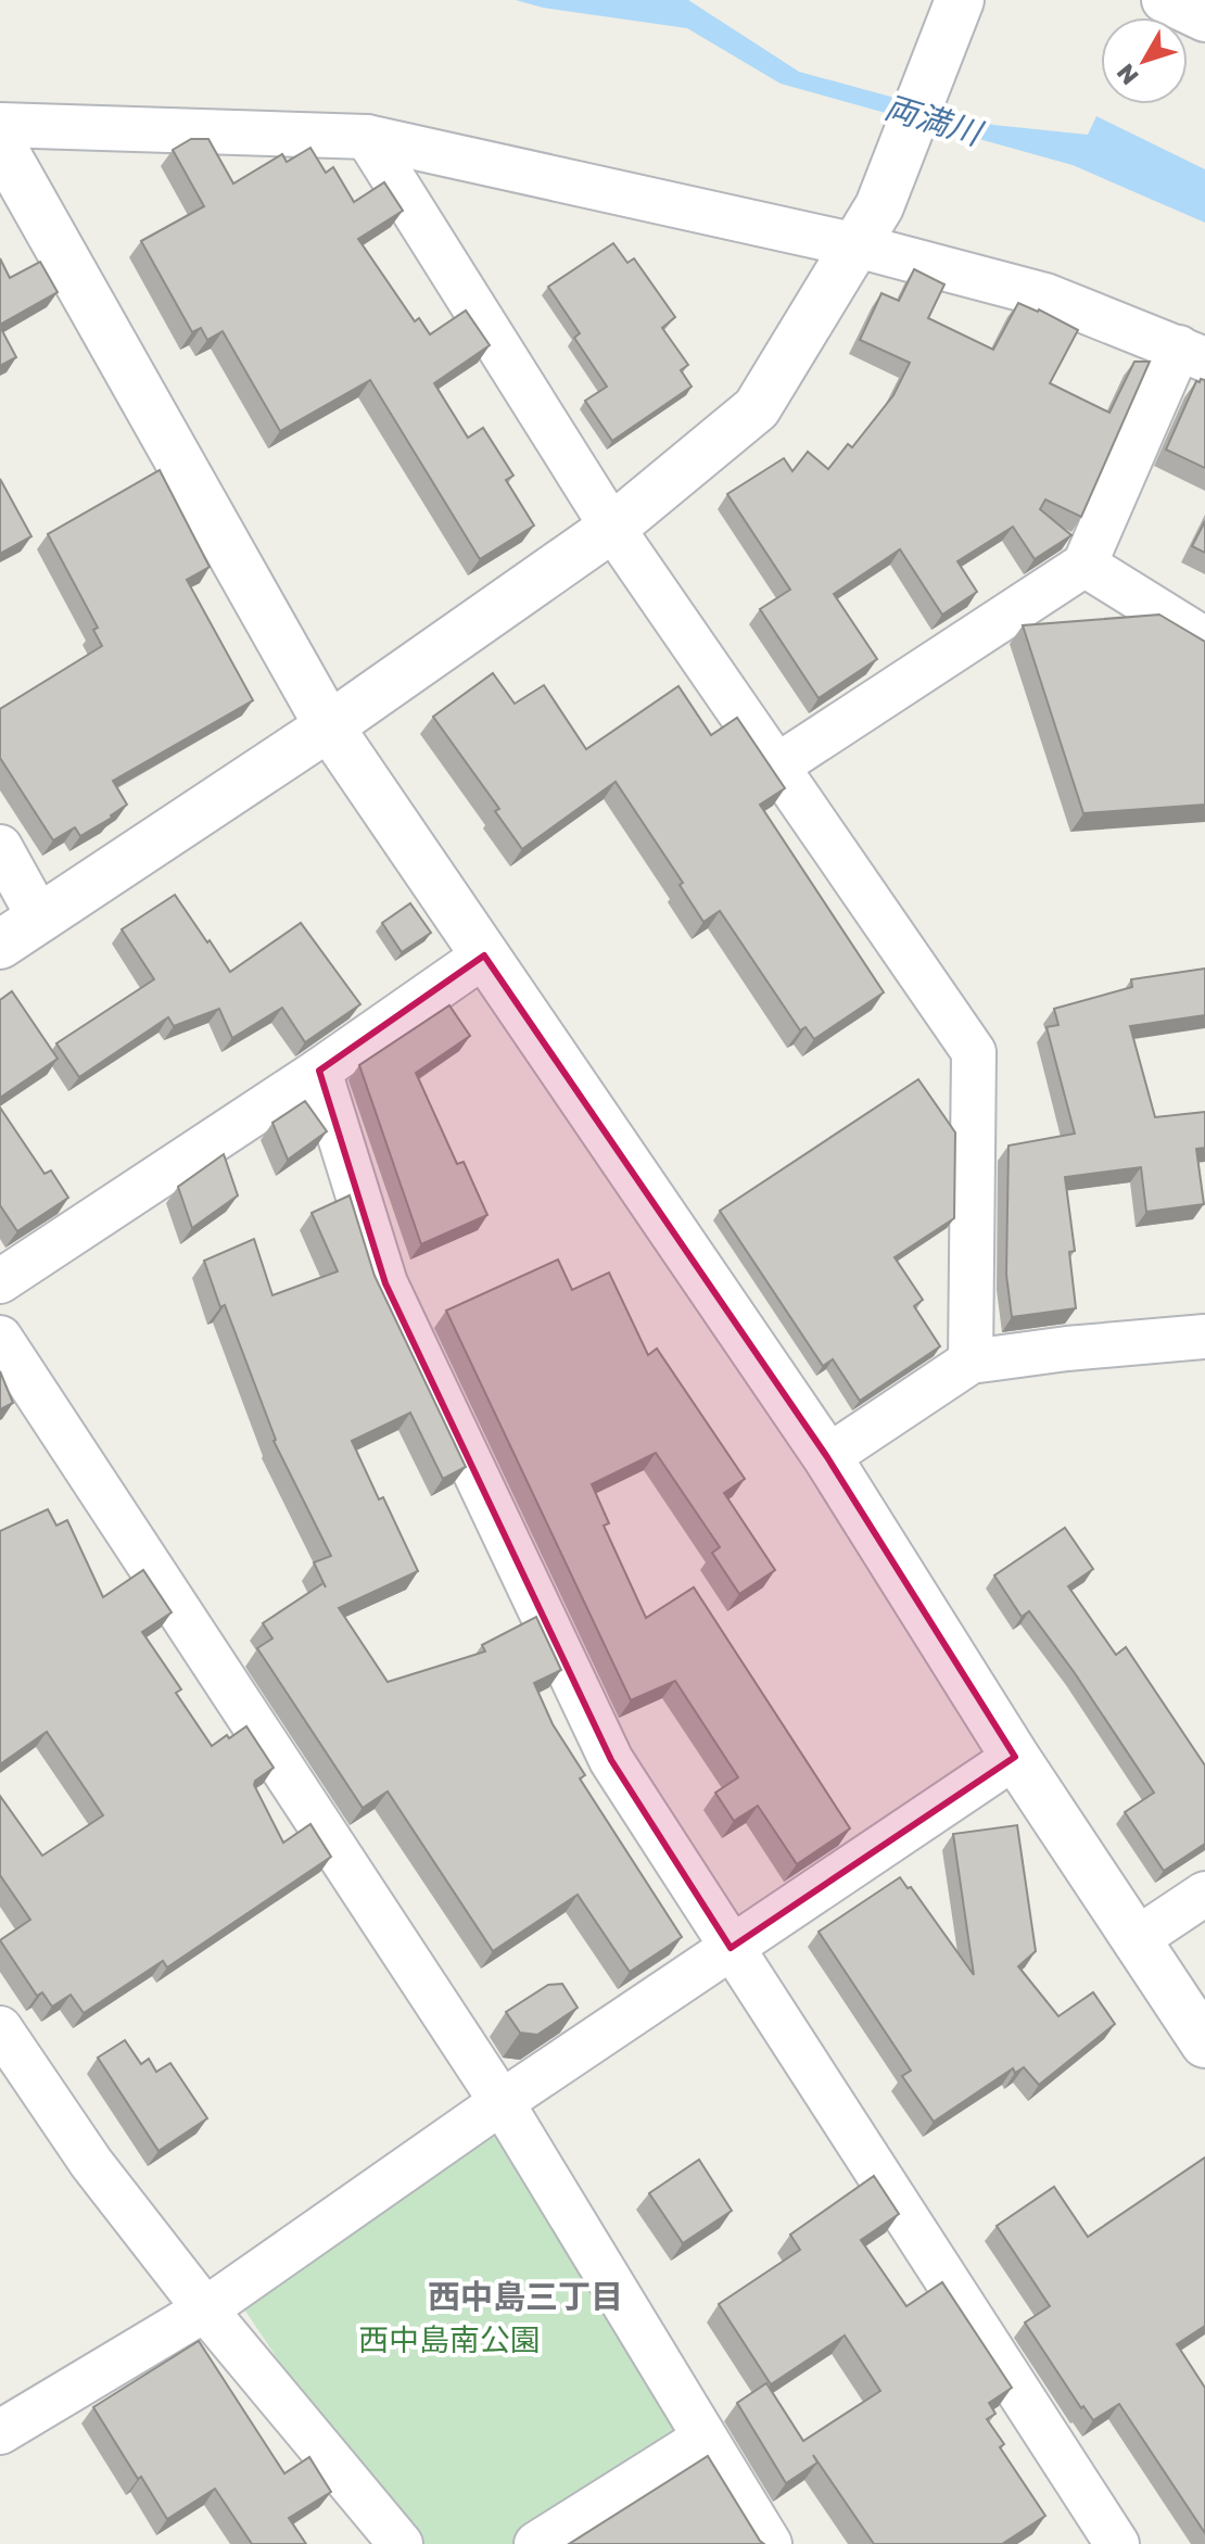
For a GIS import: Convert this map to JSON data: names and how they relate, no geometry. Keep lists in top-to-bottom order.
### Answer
{
  "districts": ["西中島三丁目"],
  "water": ["両満川"],
  "parks": ["西中島南公園"],
  "north": "bottom left"
}
